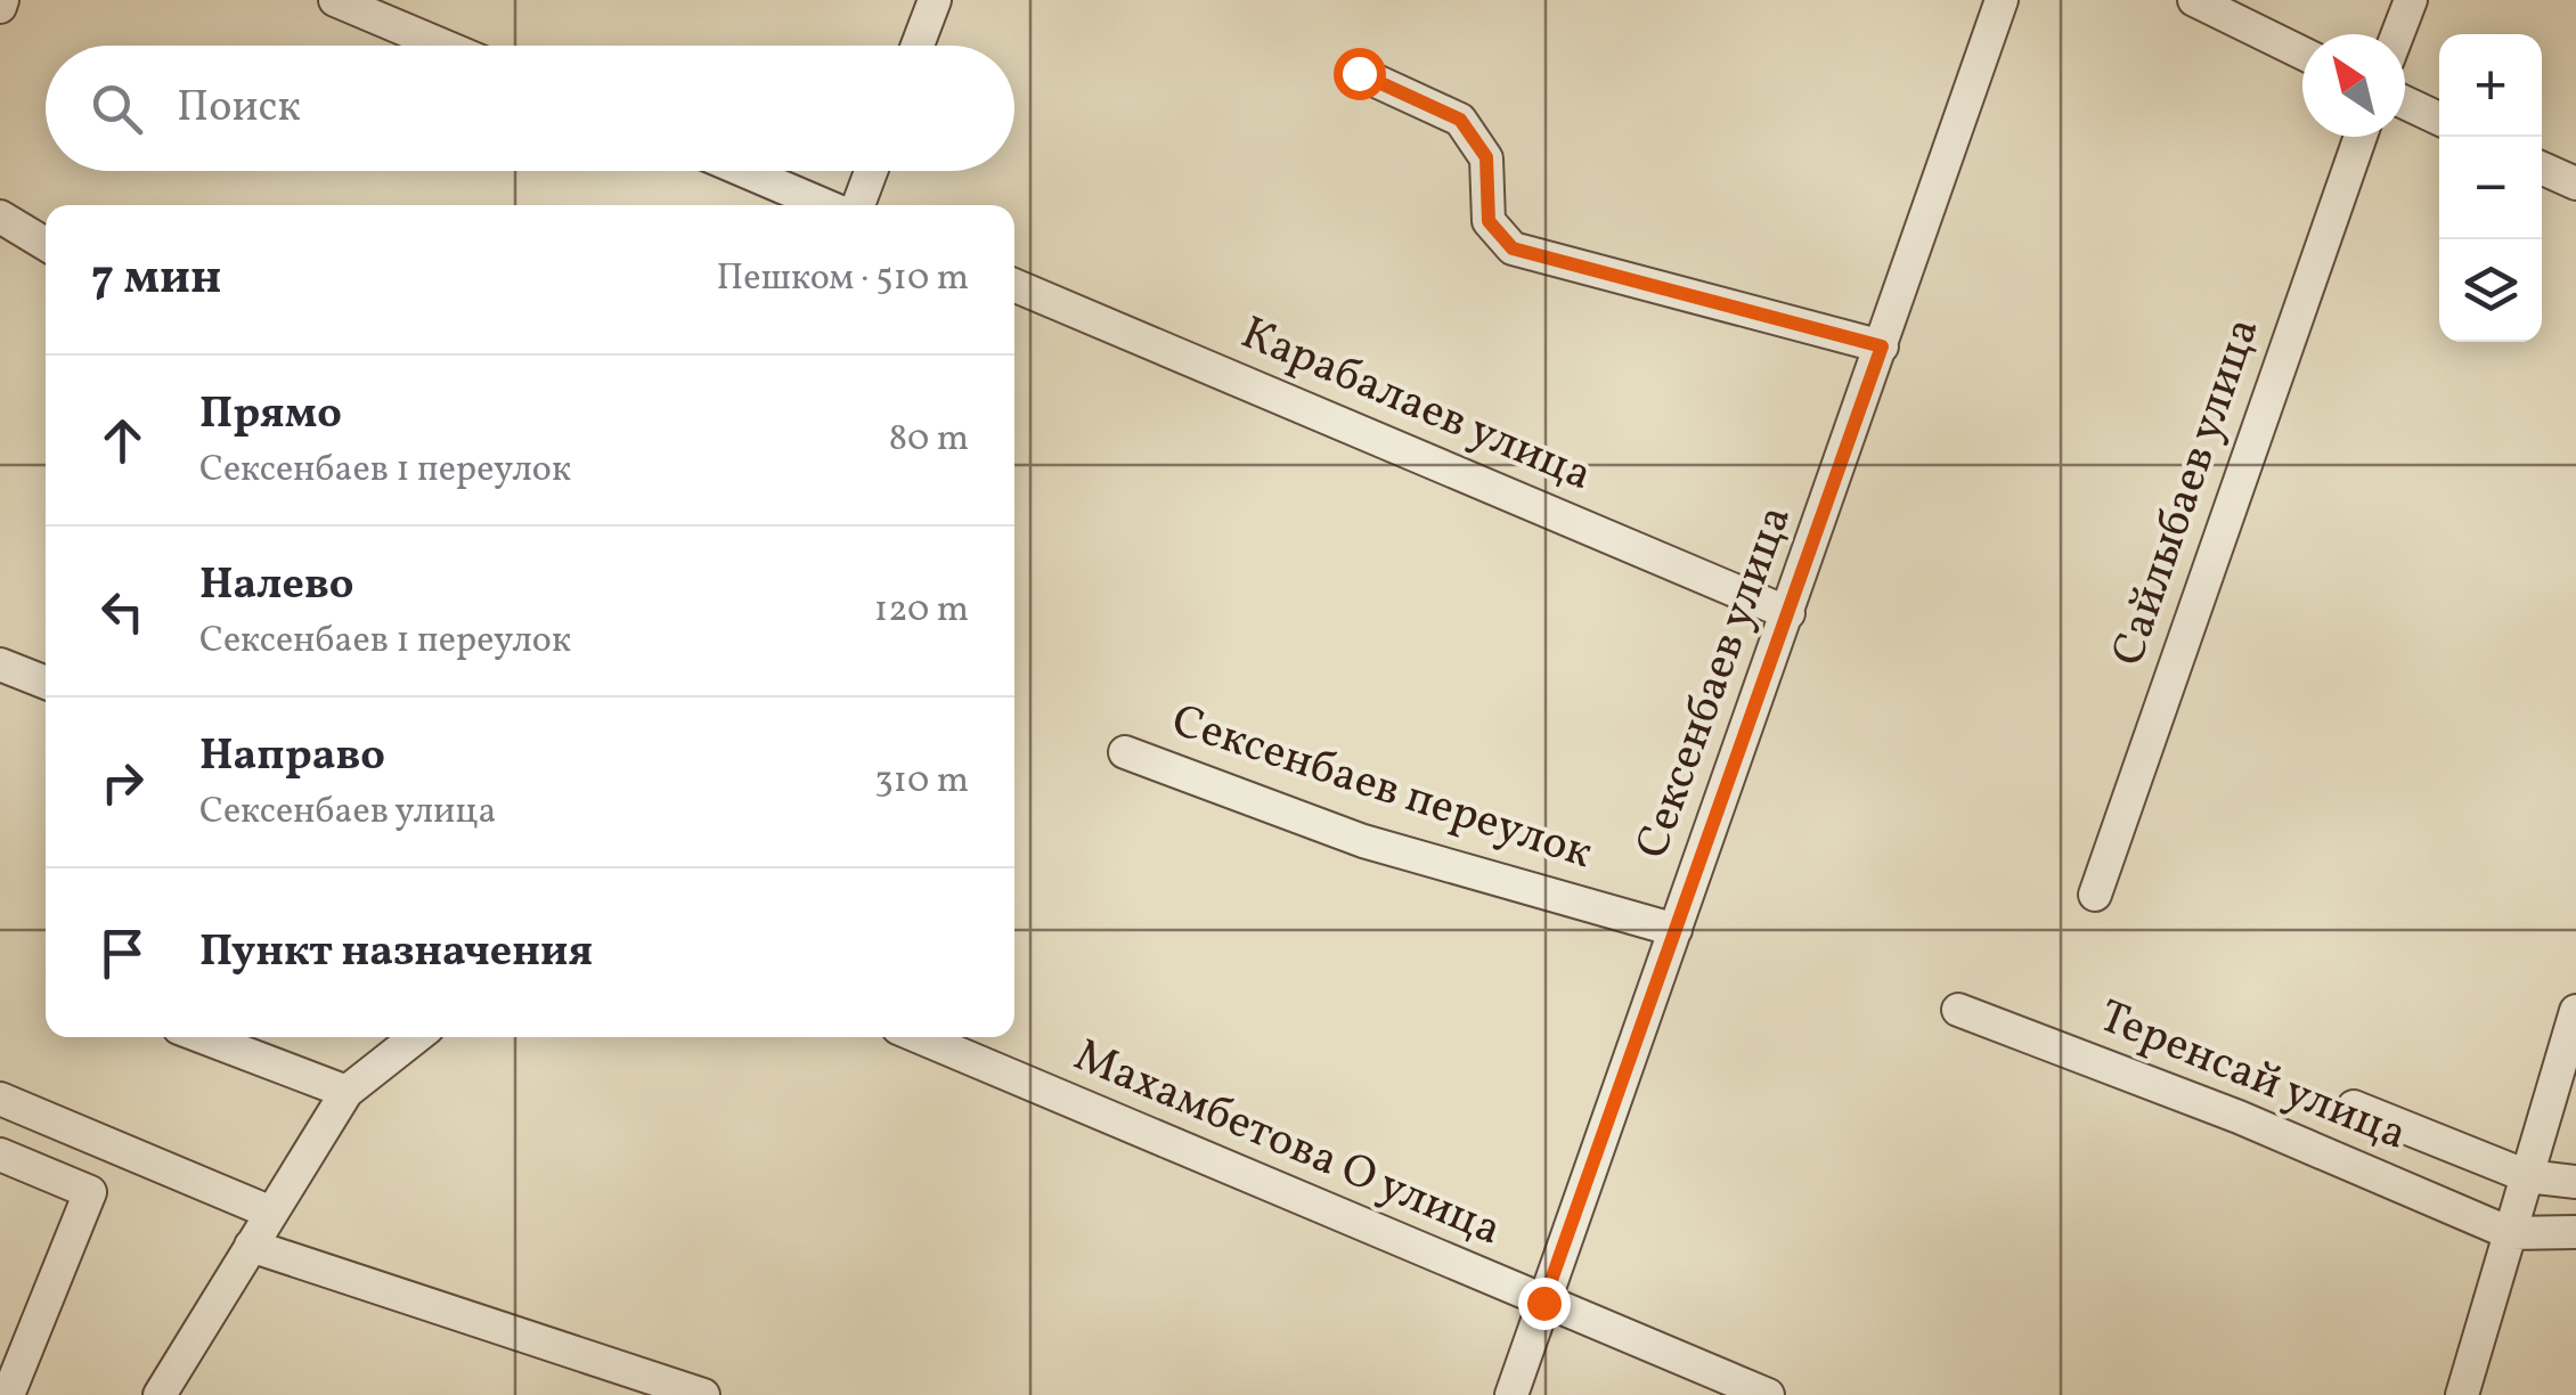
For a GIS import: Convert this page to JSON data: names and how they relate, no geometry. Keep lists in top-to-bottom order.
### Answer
{
  "streets": {
    "street": [
      "Карабалаев улица",
      "Сайлыбаев улица",
      "Сексенбаев улица",
      "Сексенбаев переулок",
      "Теренсай улица",
      "Махамбетова О улица"
    ]
  },
  "crossings": [
    ["Карабалаев улица", "Сексенбаев улица"],
    ["Сексенбаев улица", "Сексенбаев переулок"],
    ["Сексенбаев улица", "Махамбетова О улица"]
  ],
  "north": "top left",
  "page": {
    "map_buttons": ["+", "−"],
    "search": "Поиск",
    "heading": ["7 мин", "Пешком · 510 m"],
    "list": [
      ["Прямо", "Сексенбаев 1 переулок", "80 m"],
      ["Налево", "Сексенбаев 1 переулок", "120 m"],
      ["Направо", "Сексенбаев улица", "310 m"],
      "Пункт назначения"
    ]
  }
}
